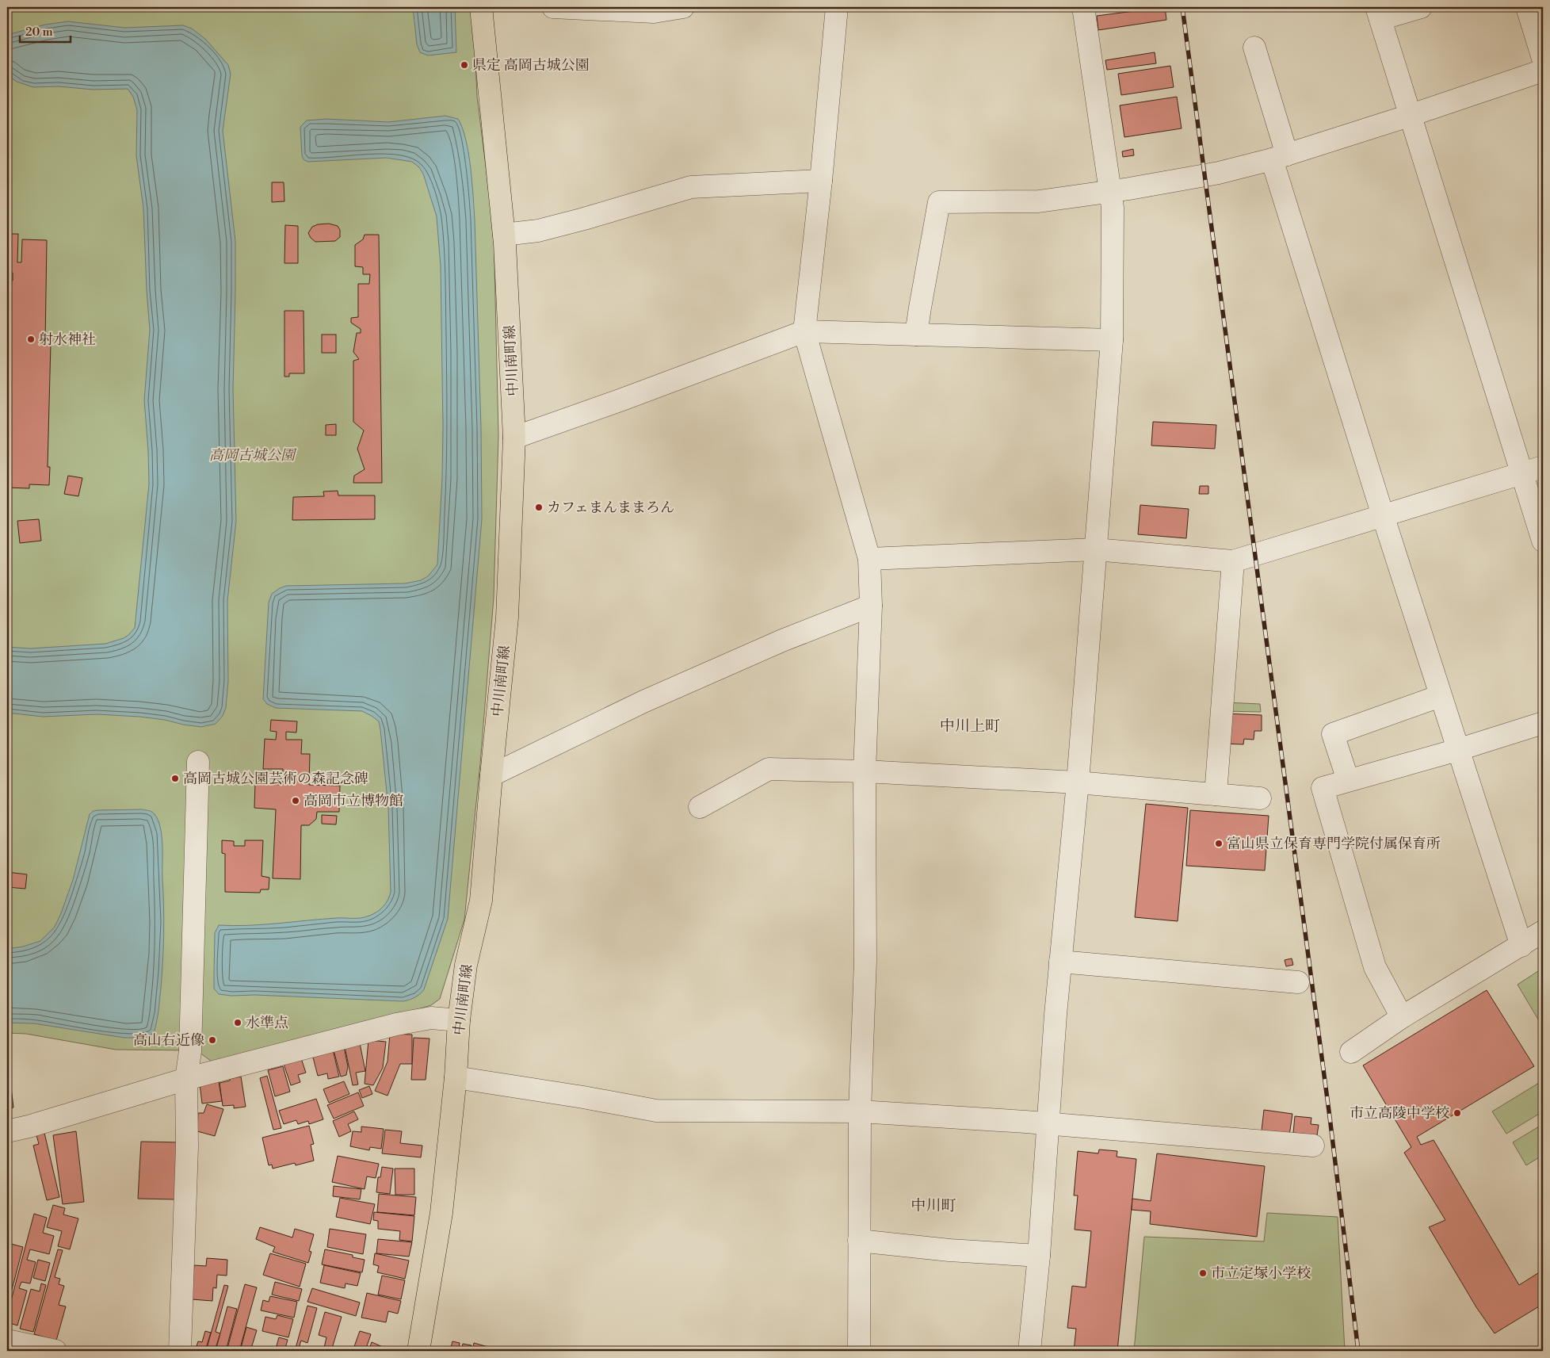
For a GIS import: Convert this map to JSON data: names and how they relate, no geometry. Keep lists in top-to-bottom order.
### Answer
{
  "streets": {
    "main road": ["中川南町線"]
  },
  "districts": ["中川上町", "中川町"],
  "parks": ["高岡古城公園"],
  "places": [
    "県定 高岡古城公園",
    "射水神社",
    "カフェまんままろん",
    "高岡古城公園芸術の森記念碑",
    "高岡市立博物館",
    "富山県立保育専門学院付属保育所",
    "水準点",
    "高山右近像",
    "市立高陵中学校",
    "市立定塚小学校"
  ],
  "scale_bar": "20 m"
}
